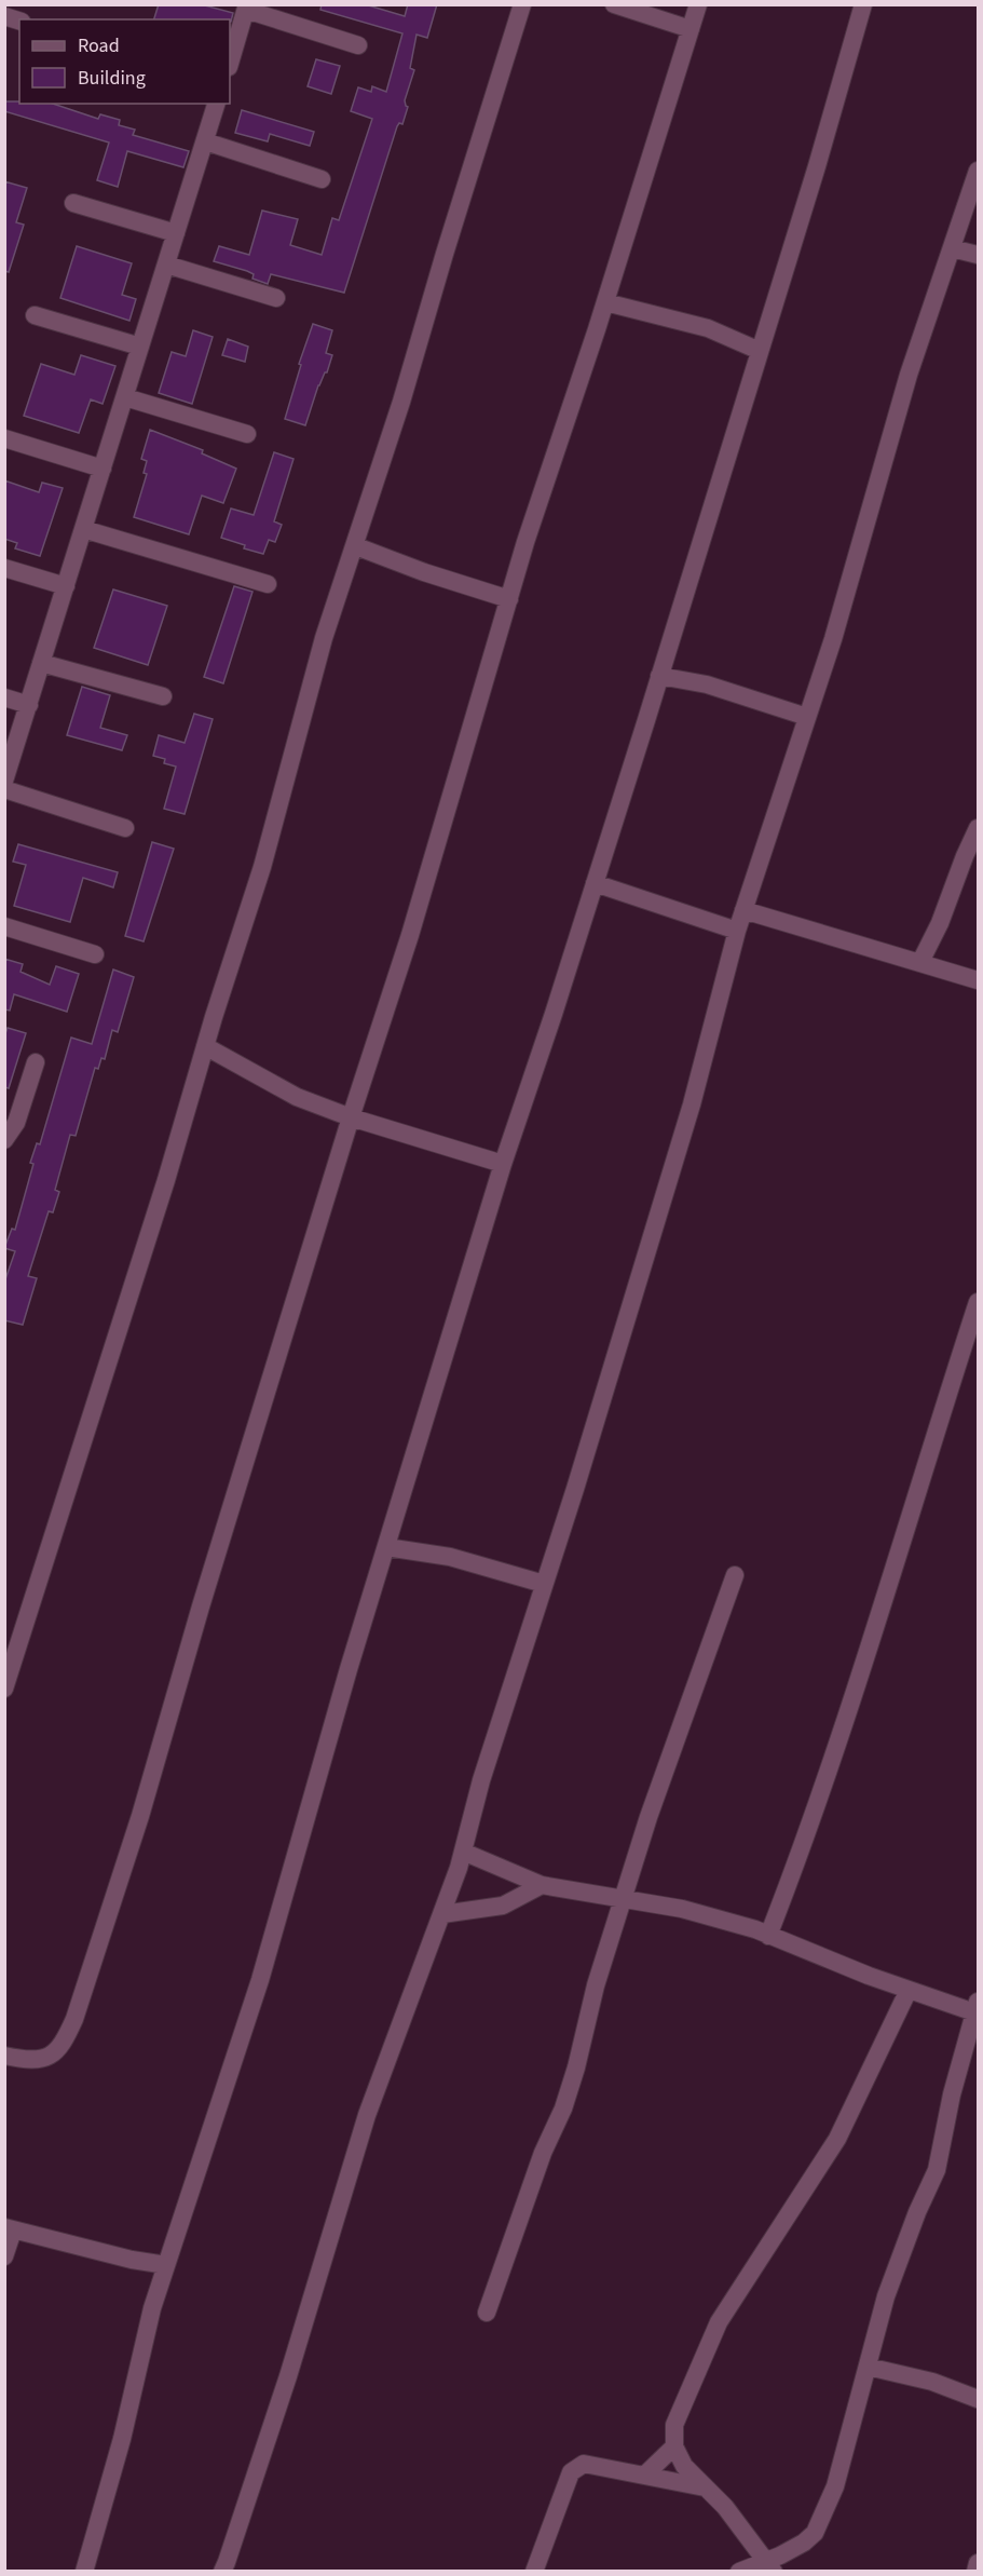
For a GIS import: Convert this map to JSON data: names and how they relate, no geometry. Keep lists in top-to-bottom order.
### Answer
{
  "legend": ["Road", "Building"]
}
